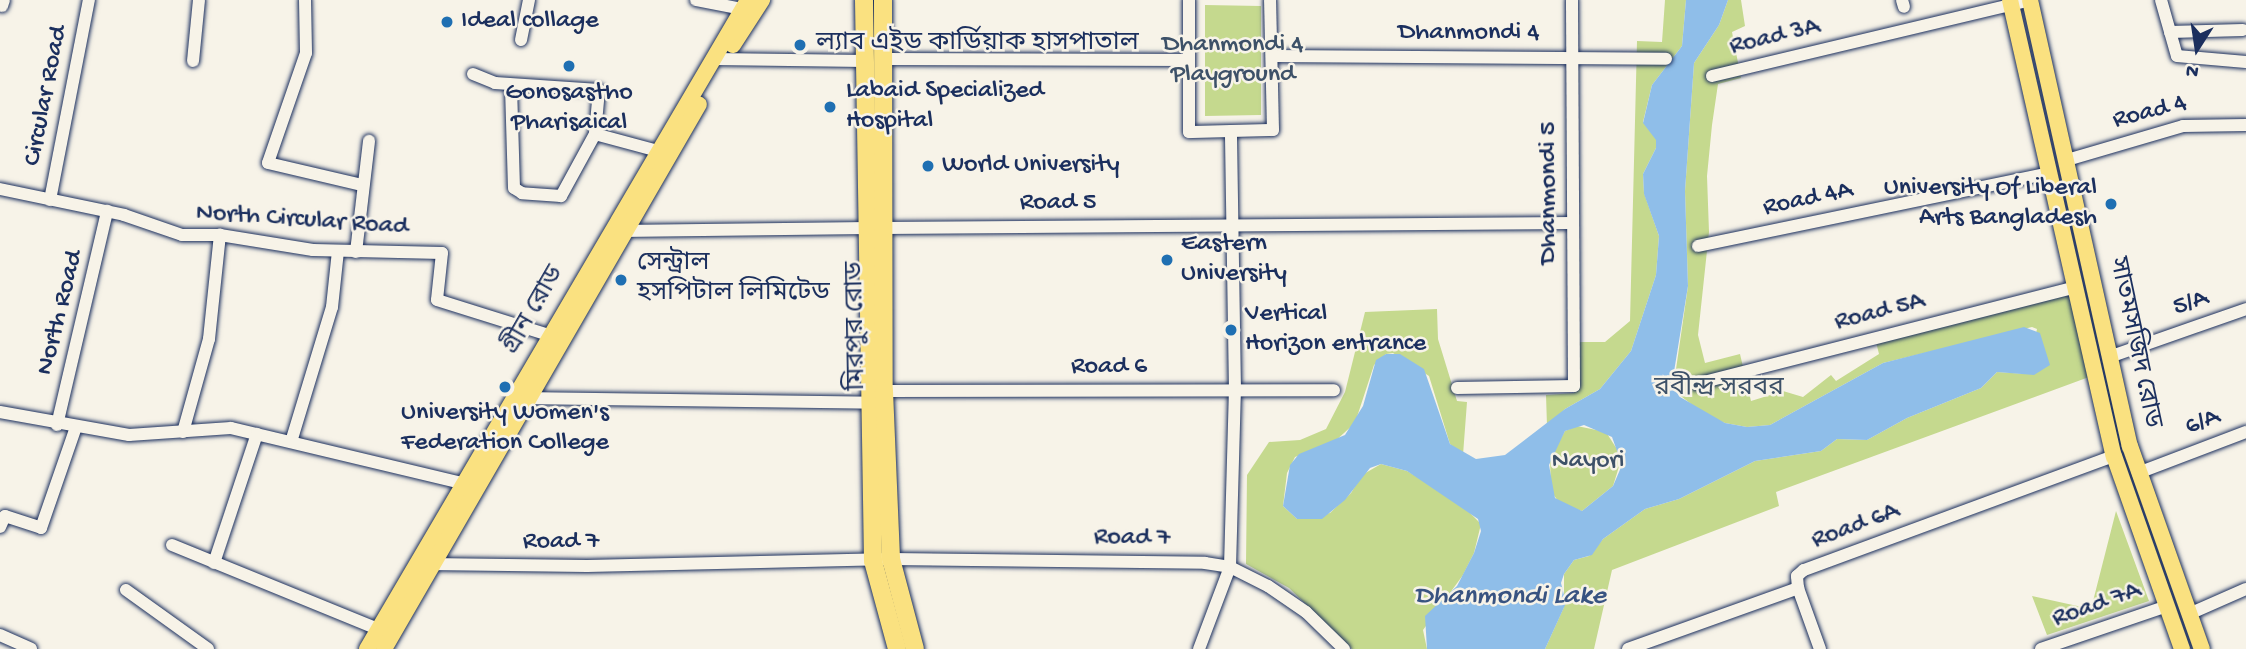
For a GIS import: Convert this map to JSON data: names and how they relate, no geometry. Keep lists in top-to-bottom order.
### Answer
{
  "streets": {
    "highway": ["মিরপুর রোড"],
    "main road": ["গ্রীন রোড", "সাতমসজিদ রোড"],
    "street": [
      "Dhanmondi 4",
      "Road 3A",
      "Circular Road",
      "Road 4",
      "Dhanmondi 5",
      "Road 4A",
      "Road 5",
      "North Circular Road",
      "5/A",
      "North Road",
      "Road 5A",
      "Road 6",
      "6/A",
      "Road 6A",
      "Road 7",
      "Road 7A"
    ]
  },
  "crossings": [
    ["Dhanmondi 4", "Dhanmondi 5"],
    ["Road 3A", "সাতমসজিদ রোড"],
    ["Circular Road", "North Circular Road"],
    ["Road 4", "সাতমসজিদ রোড"],
    ["Dhanmondi 5", "Road 5"],
    ["Road 4A", "সাতমসজিদ রোড"],
    ["Road 5", "গ্রীন রোড"],
    ["Road 5", "মিরপুর রোড"],
    ["North Circular Road", "গ্রীন রোড"],
    ["North Circular Road", "North Road"],
    ["5/A", "সাতমসজিদ রোড"],
    ["গ্রীন রোড", "Road 6"],
    ["গ্রীন রোড", "Road 7"],
    ["Road 5A", "সাতমসজিদ রোড"],
    ["মিরপুর রোড", "Road 6"],
    ["মিরপুর রোড", "Road 7"],
    ["সাতমসজিদ রোড", "6/A"],
    ["সাতমসজিদ রোড", "Road 6A"],
    ["সাতমসজিদ রোড", "Road 7A"]
  ],
  "water": ["Dhanmondi Lake"],
  "parks": ["Dhanmondi 4 Playground", "রবীন্দ্র সরবর", "Nayori"],
  "places": [
    "Ideal collage",
    "ল্যাব এইড কার্ডিয়াক হাসপাতাল",
    "Gonosastho Pharisaical",
    "Labaid Specialized Hospital",
    "World University",
    "University Of Liberal Arts Bangladesh",
    "Eastern University",
    "সেন্ট্রাল হসপিটাল লিমিটেড",
    "Vertical Horizon entrance",
    "University Women's Federation College"
  ],
  "north": "bottom"
}
